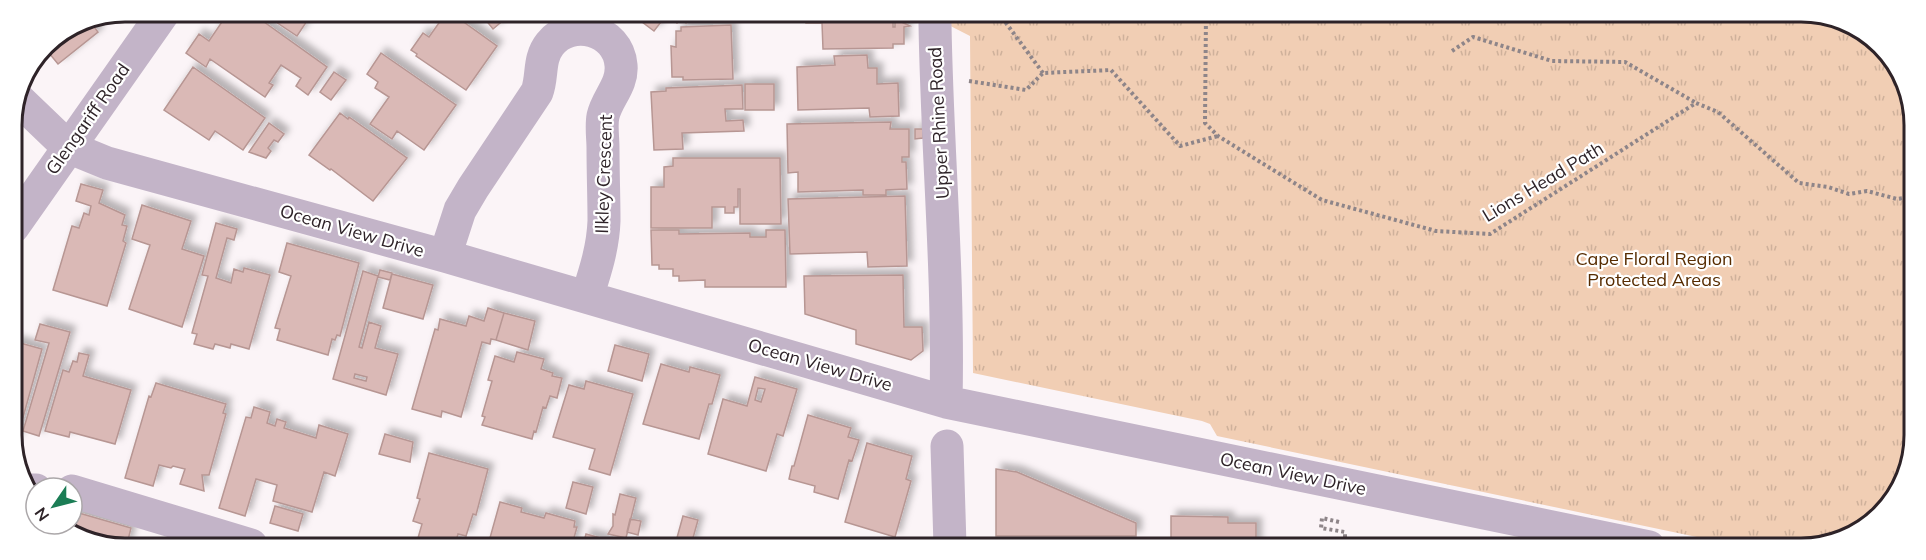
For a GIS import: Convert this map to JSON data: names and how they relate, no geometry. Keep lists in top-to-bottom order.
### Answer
{
  "streets": {
    "street": [
      "Glengariff Road",
      "Upper Rhine Road",
      "Ilkley Crescent",
      "Ocean View Drive"
    ],
    "path": ["Lions Head Path"]
  },
  "crossings": [
    ["Glengariff Road", "Ocean View Drive"],
    ["Upper Rhine Road", "Ocean View Drive"],
    ["Ilkley Crescent", "Ocean View Drive"]
  ],
  "parks": ["Cape Floral Region Protected Areas"],
  "north": "bottom left"
}
